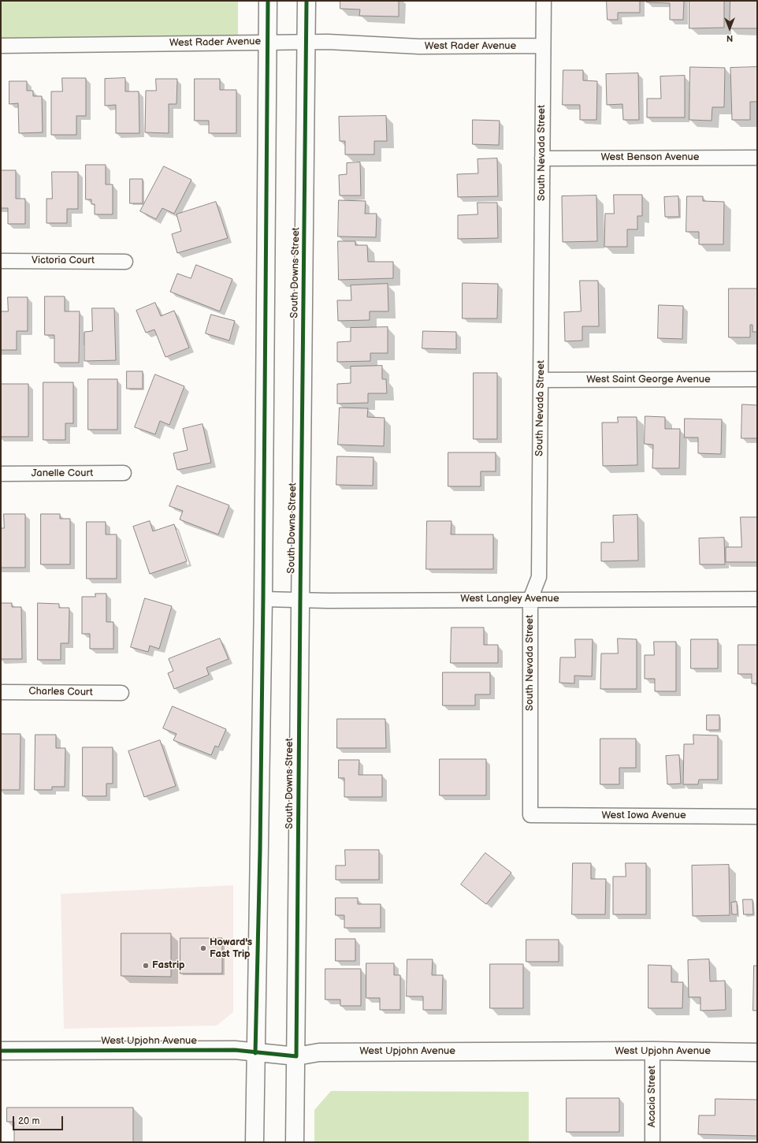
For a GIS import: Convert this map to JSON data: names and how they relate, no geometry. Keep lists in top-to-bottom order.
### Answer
{
  "streets": {
    "main road": ["South Downs Street", "West Upjohn Avenue"],
    "street": [
      "West Rader Avenue",
      "South Nevada Street",
      "West Benson Avenue",
      "Victoria Court",
      "West Saint George Avenue",
      "Janelle Court",
      "West Langley Avenue",
      "Charles Court",
      "West Iowa Avenue",
      "Acacia Street"
    ]
  },
  "crossings": [
    ["West Rader Avenue", "South Nevada Street"],
    ["West Rader Avenue", "South Downs Street"],
    ["South Nevada Street", "West Benson Avenue"],
    ["South Nevada Street", "West Saint George Avenue"],
    ["South Nevada Street", "West Langley Avenue"],
    ["South Nevada Street", "West Iowa Avenue"],
    ["South Downs Street", "West Langley Avenue"],
    ["South Downs Street", "West Upjohn Avenue"],
    ["West Upjohn Avenue", "Acacia Street"]
  ],
  "places": ["Howard's Fast Trip", "Fastrip"],
  "scale_bar": "20 m",
  "north": "bottom"
}
